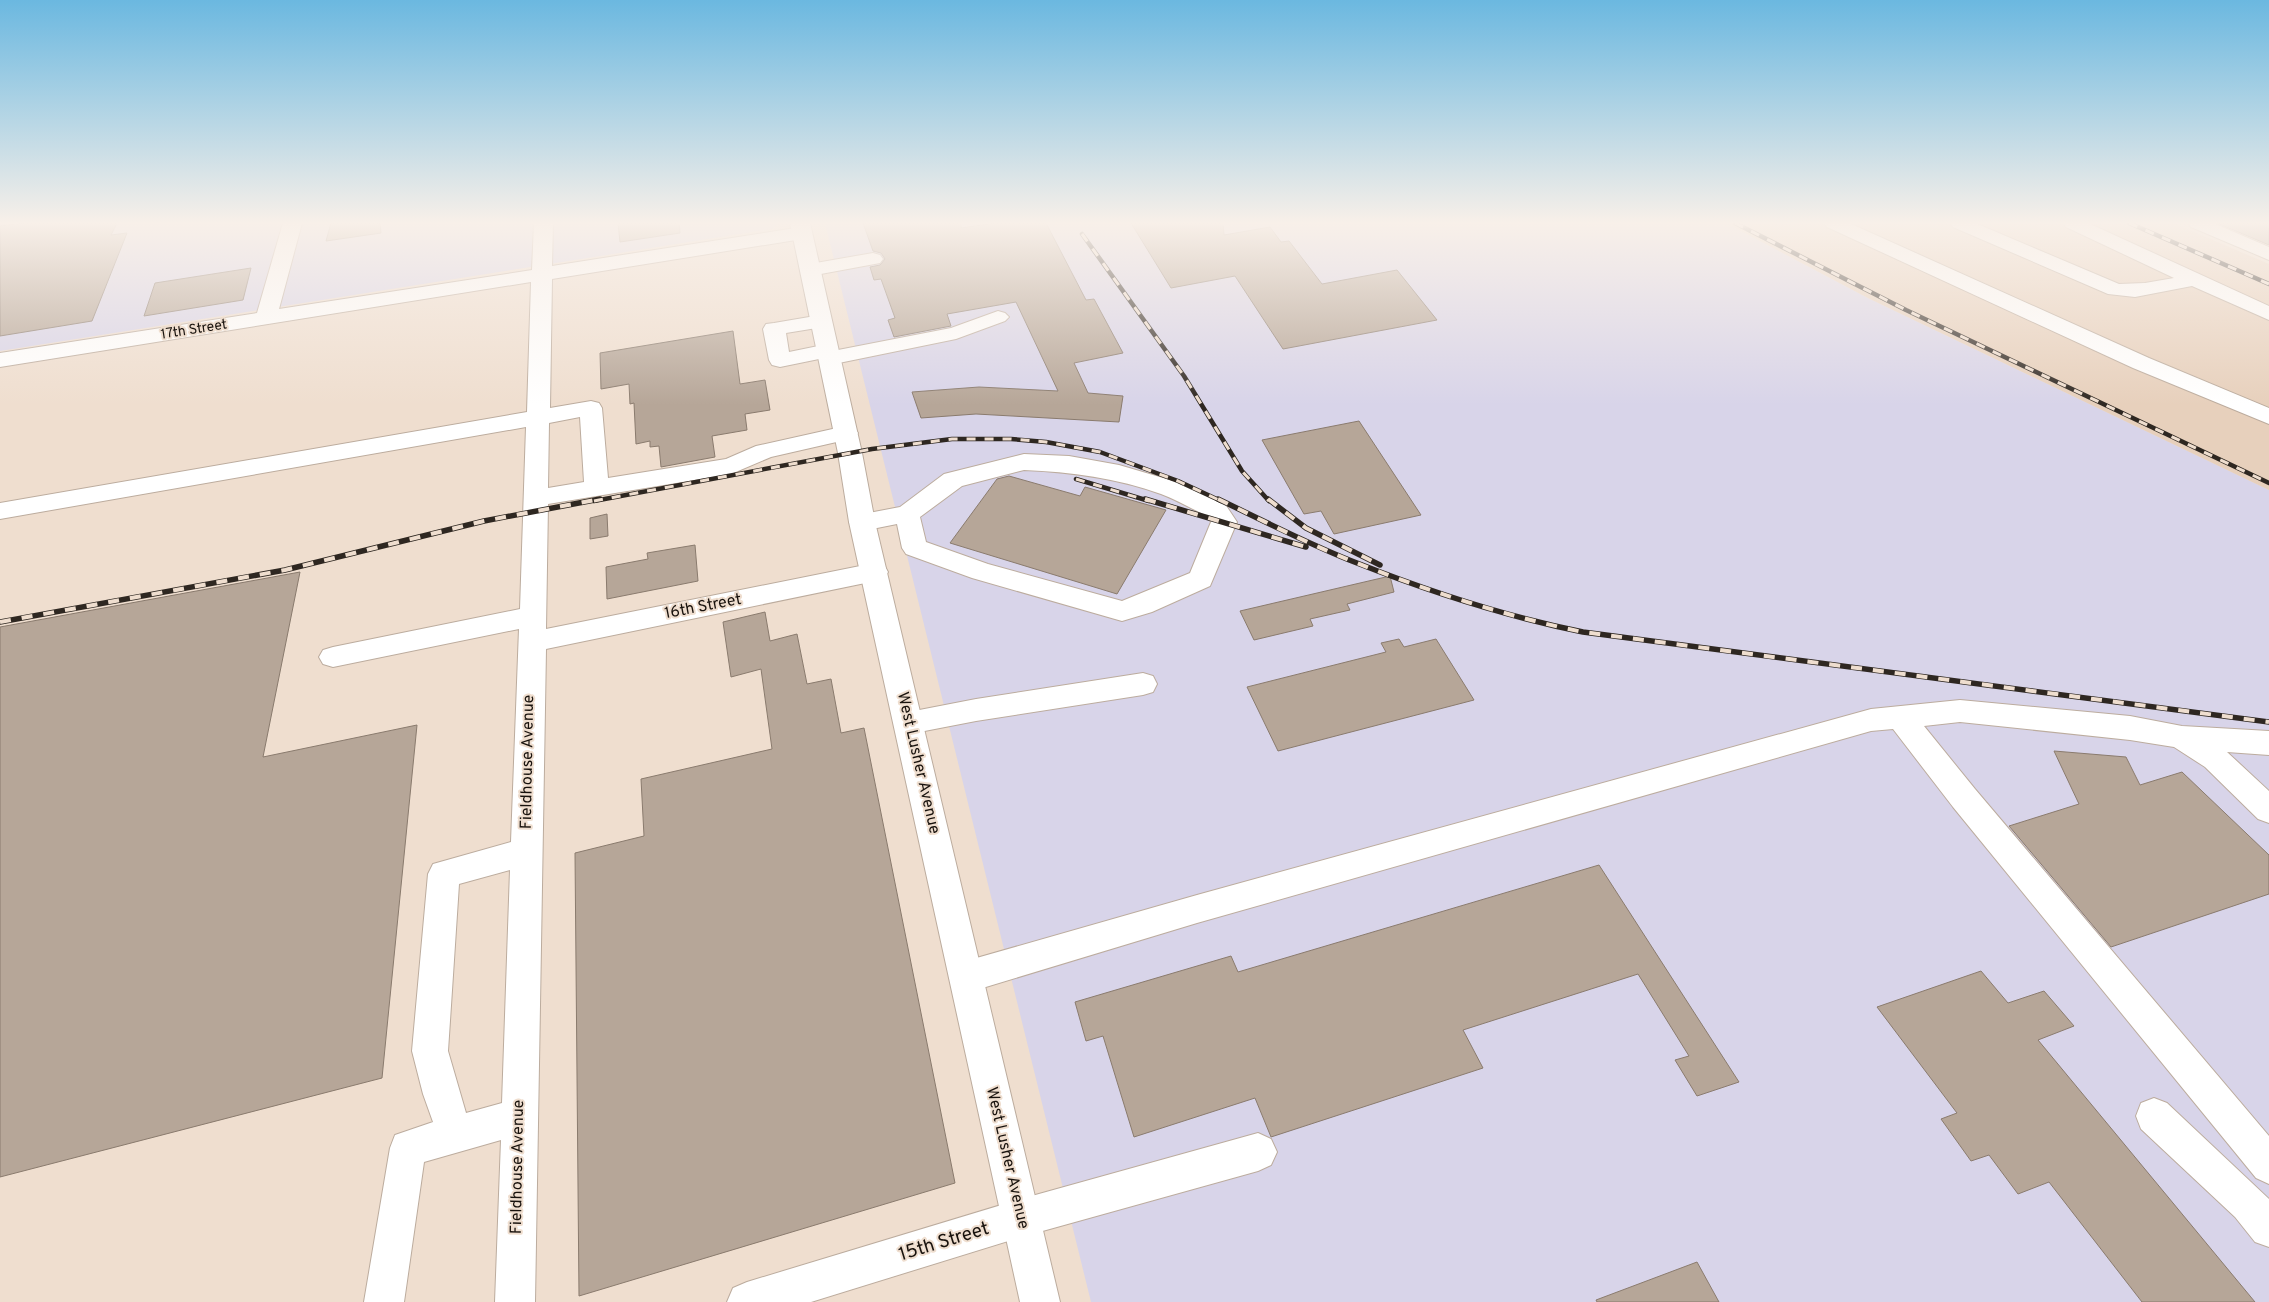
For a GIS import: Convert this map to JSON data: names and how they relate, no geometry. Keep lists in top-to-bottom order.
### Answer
{
  "streets": {
    "street": [
      "17th Street",
      "16th Street",
      "Fieldhouse Avenue",
      "West Lusher Avenue",
      "15th Street"
    ]
  },
  "crossings": [
    ["16th Street", "Fieldhouse Avenue"],
    ["16th Street", "West Lusher Avenue"],
    ["West Lusher Avenue", "15th Street"]
  ]
}
